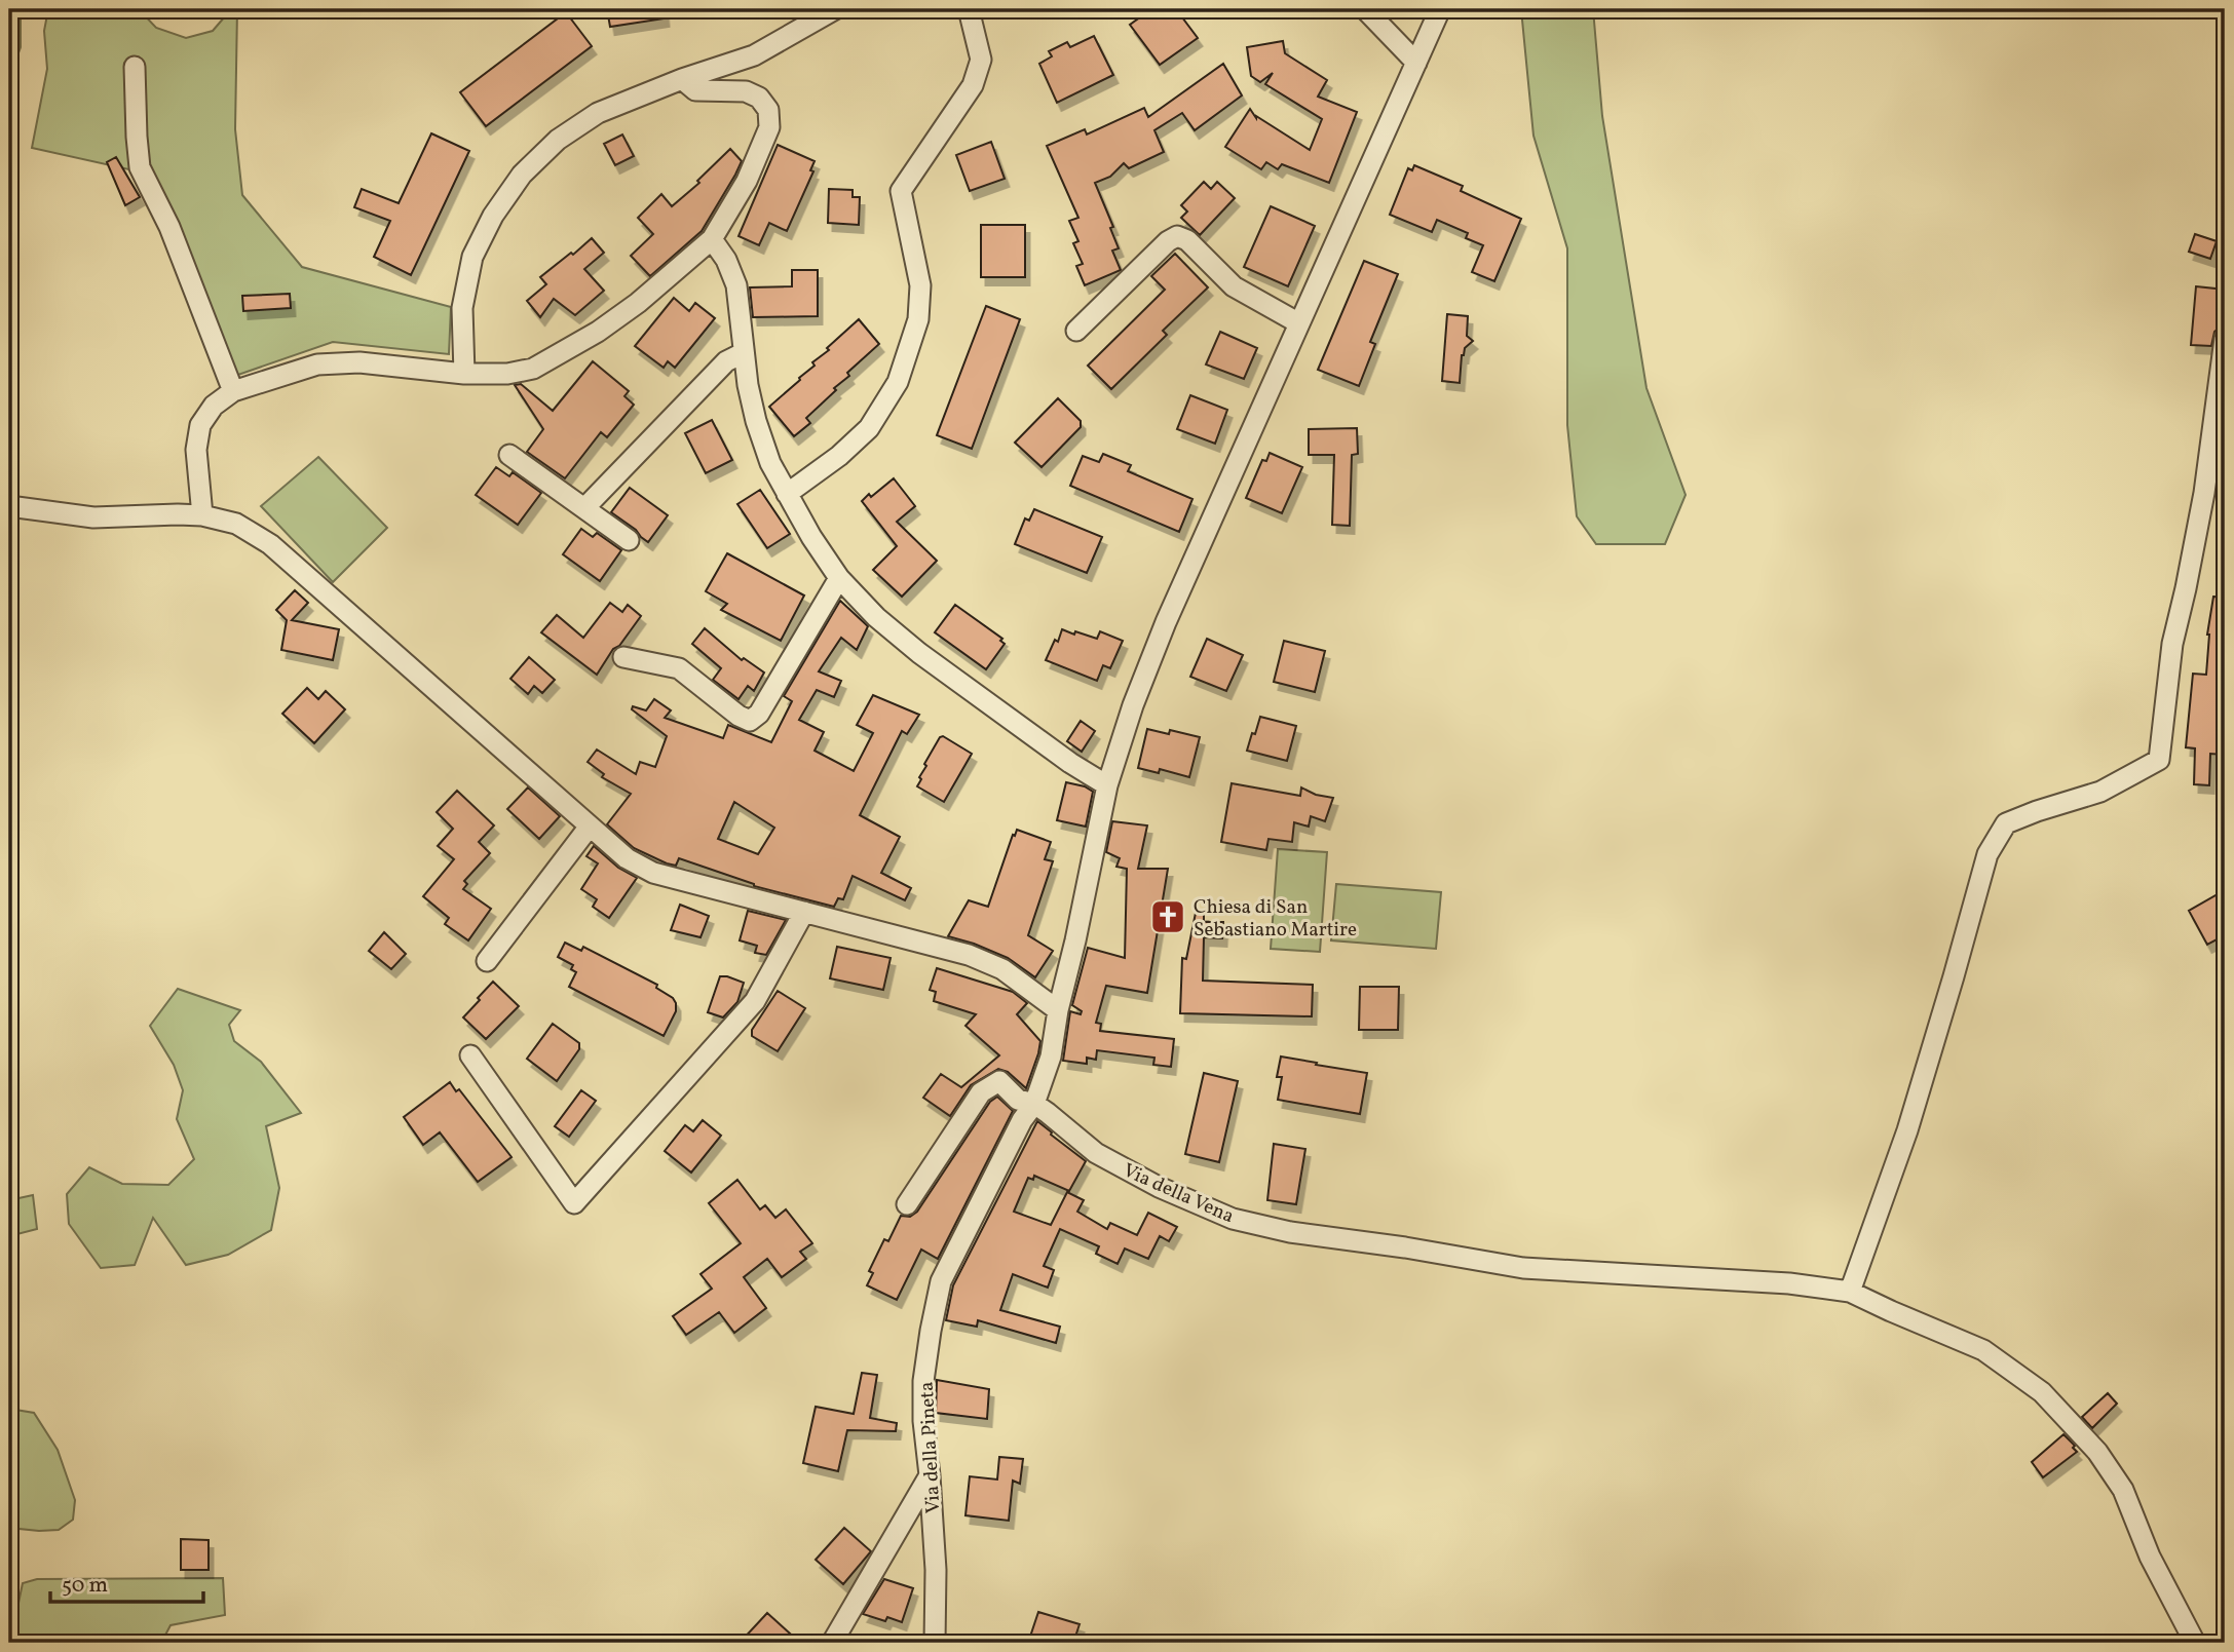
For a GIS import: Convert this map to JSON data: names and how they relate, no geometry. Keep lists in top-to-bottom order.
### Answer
{
  "streets": {
    "street": ["Via della Vena", "Via della Pineta"]
  },
  "crossings": [
    ["Via della Vena", "Via della Pineta"]
  ],
  "places": {
    "church": ["Chiesa di San Sebastiano Martire"]
  },
  "scale_bar": "50 m"
}
